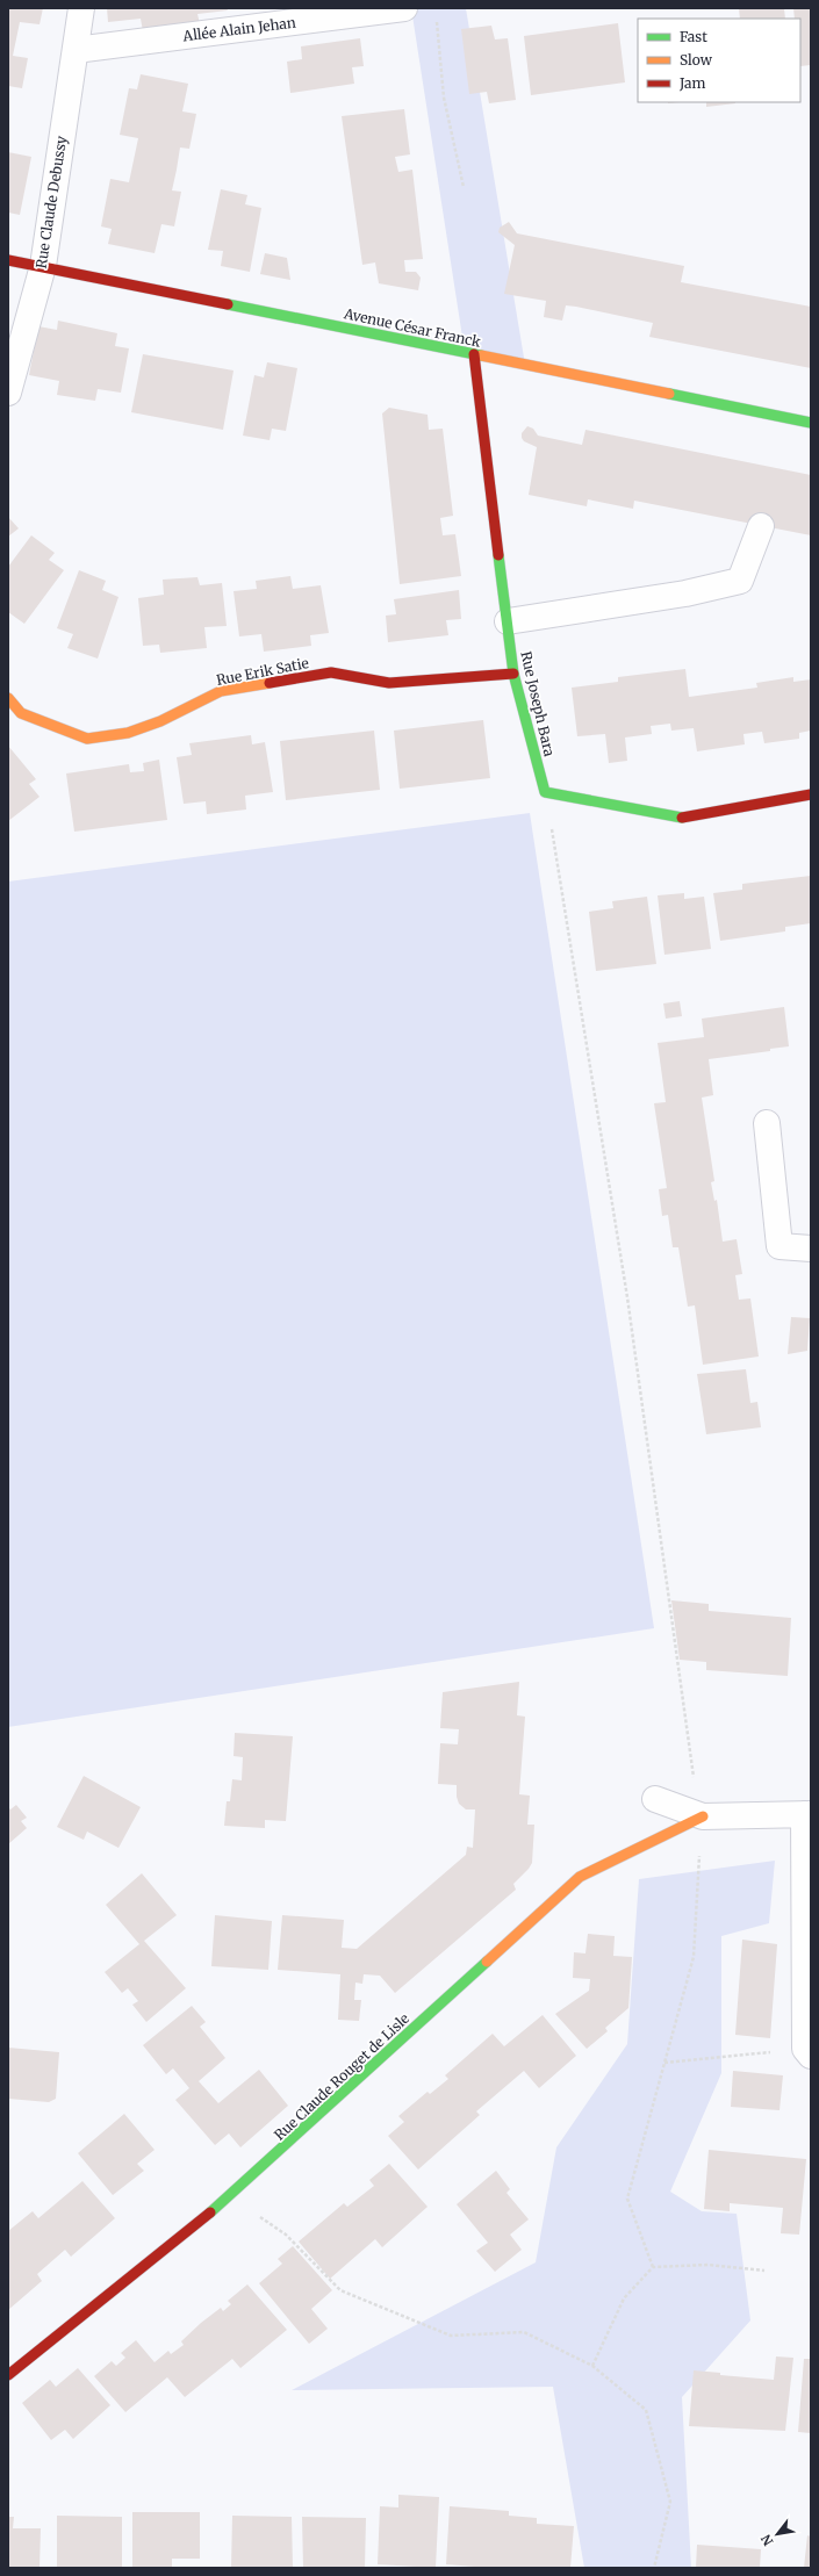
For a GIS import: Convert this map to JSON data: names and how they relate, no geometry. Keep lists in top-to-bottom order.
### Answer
{
  "streets": {
    "street": [
      "Allée Alain Jehan",
      "Rue Claude Debussy",
      "Avenue César Franck",
      "Rue Erik Satie",
      "Rue Joseph Bara",
      "Rue Claude Rouget de Lisle"
    ]
  },
  "crossings": [
    ["Allée Alain Jehan", "Rue Claude Debussy"],
    ["Rue Claude Debussy", "Avenue César Franck"],
    ["Avenue César Franck", "Rue Joseph Bara"],
    ["Rue Erik Satie", "Rue Joseph Bara"]
  ],
  "legend": ["Fast", "Slow", "Jam"],
  "north": "bottom left"
}
